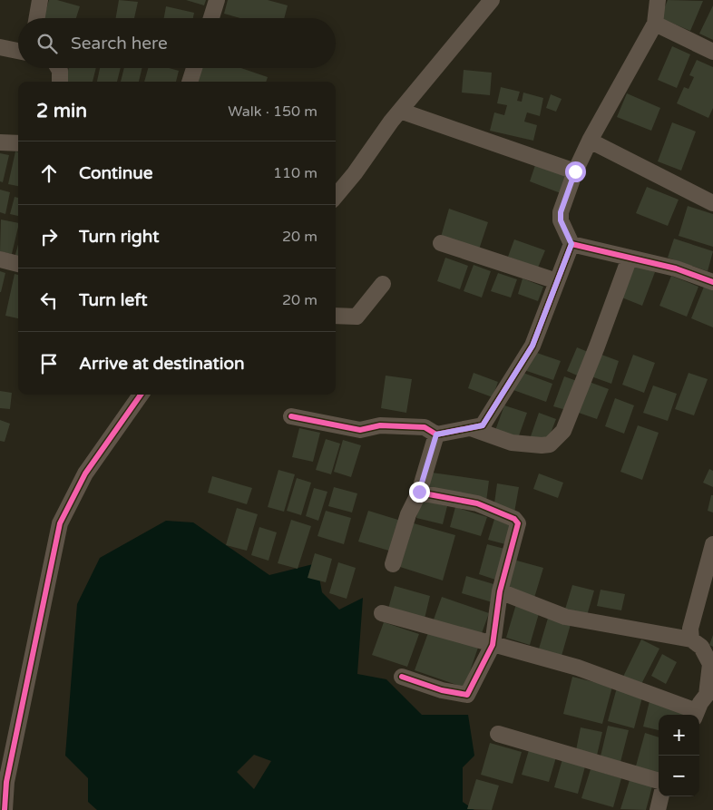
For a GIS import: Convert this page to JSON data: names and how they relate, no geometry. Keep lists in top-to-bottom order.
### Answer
{
  "page": {
    "search": "Search here",
    "heading": ["2 min", "Walk · 150 m"],
    "list": [
      ["Continue", "110 m"],
      ["Turn right", "20 m"],
      ["Turn left", "20 m"],
      "Arrive at destination"
    ],
    "map_buttons": ["+", "−"]
  }
}
